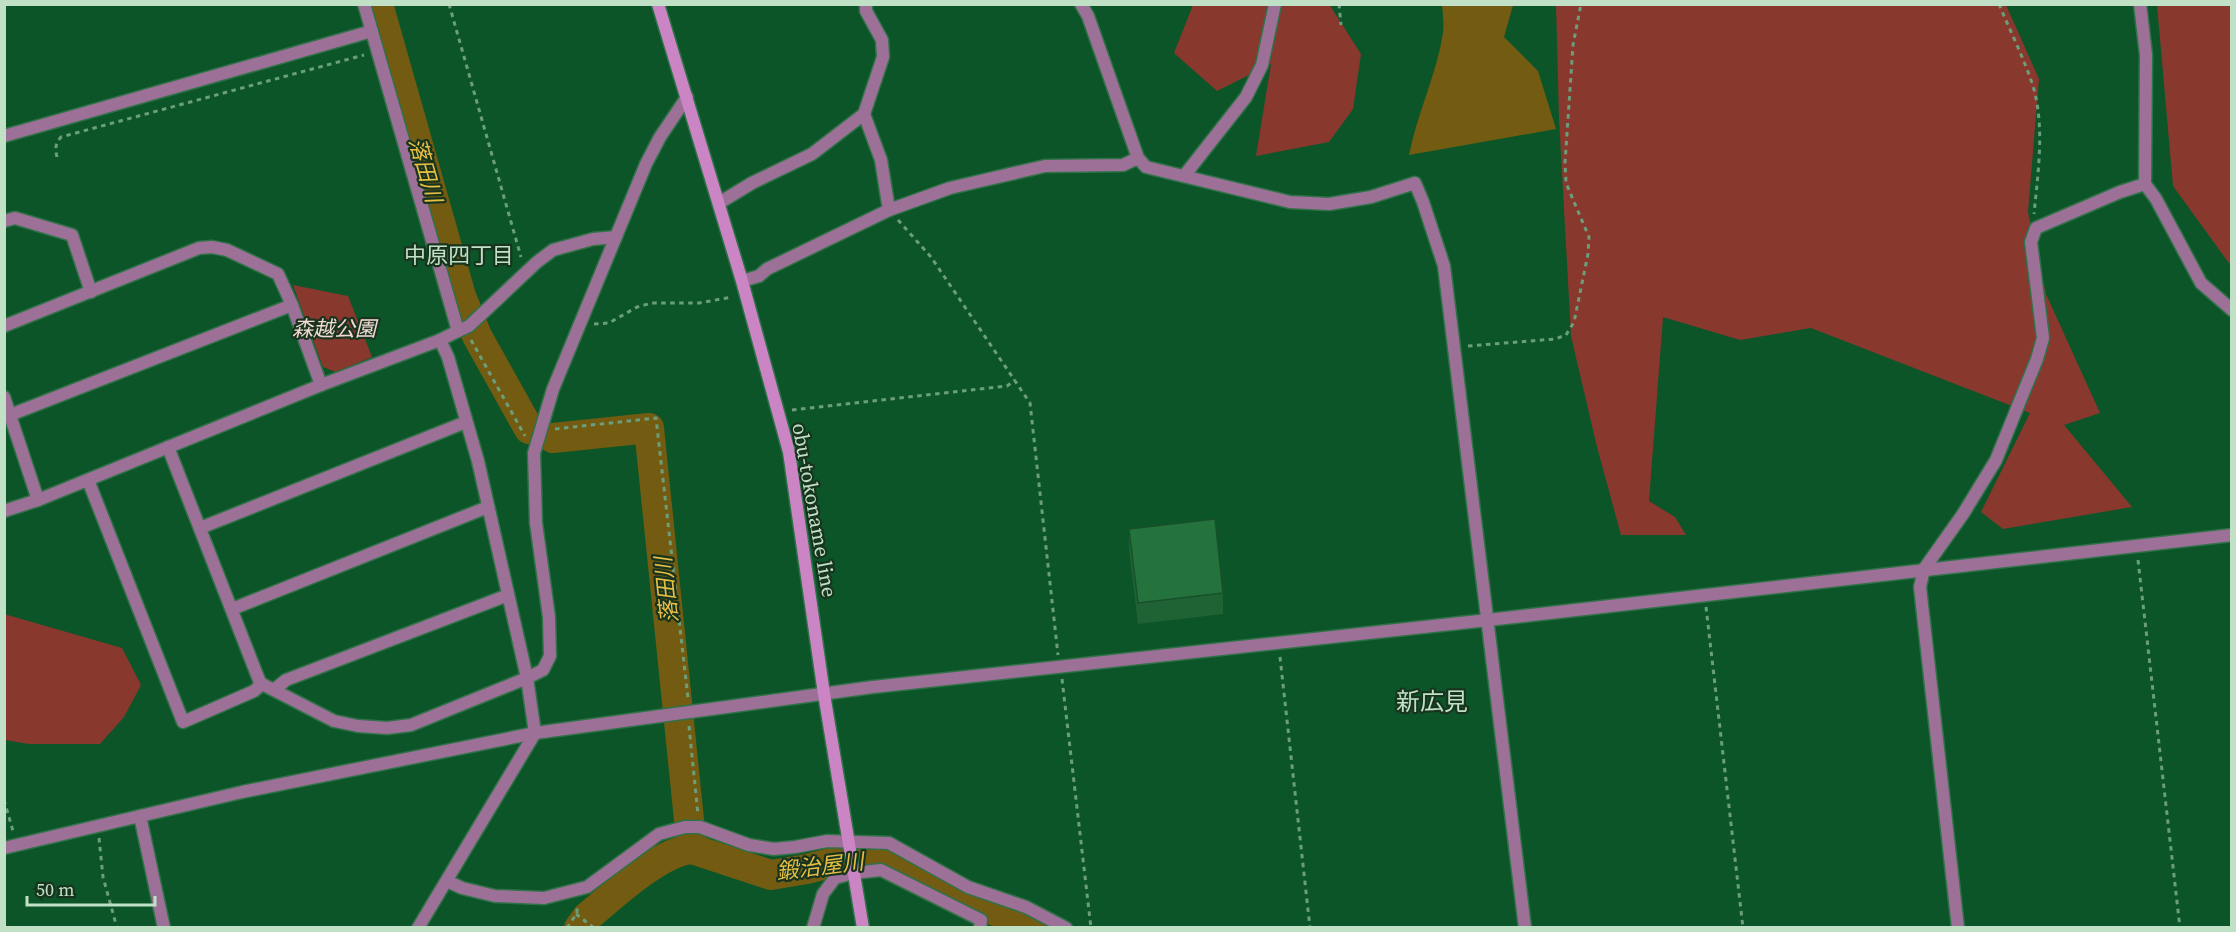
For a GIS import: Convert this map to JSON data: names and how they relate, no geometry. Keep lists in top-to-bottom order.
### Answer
{
  "streets": {
    "main road": ["obu-tokoname line"]
  },
  "districts": ["中原四丁目", "新広見"],
  "water": ["落田川", "鍛治屋川"],
  "parks": ["森越公園"],
  "scale_bar": "50 m"
}
